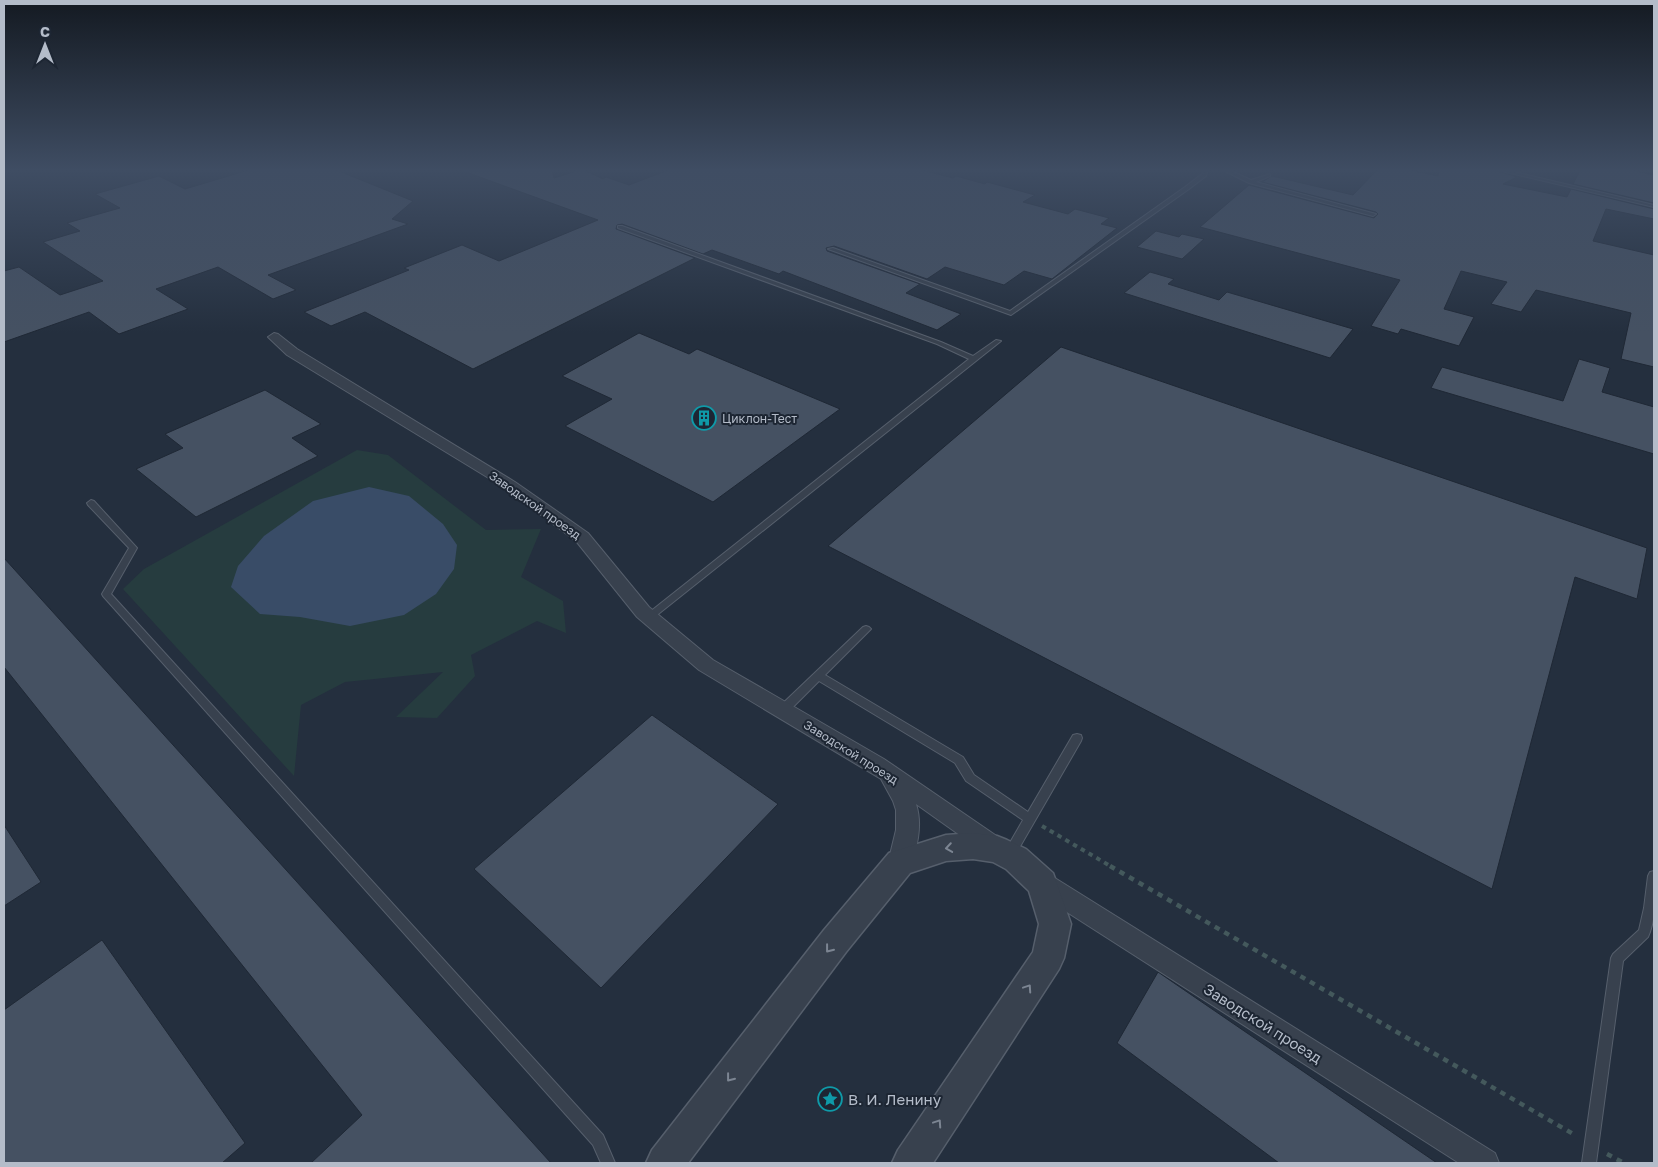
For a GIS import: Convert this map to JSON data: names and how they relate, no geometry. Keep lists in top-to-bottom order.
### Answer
{
  "streets": {
    "street": ["Заводской проезд"]
  },
  "places": {
    "building": ["Циклон-Тест"],
    "place": ["В. И. Ленину"]
  },
  "north": "top"
}
